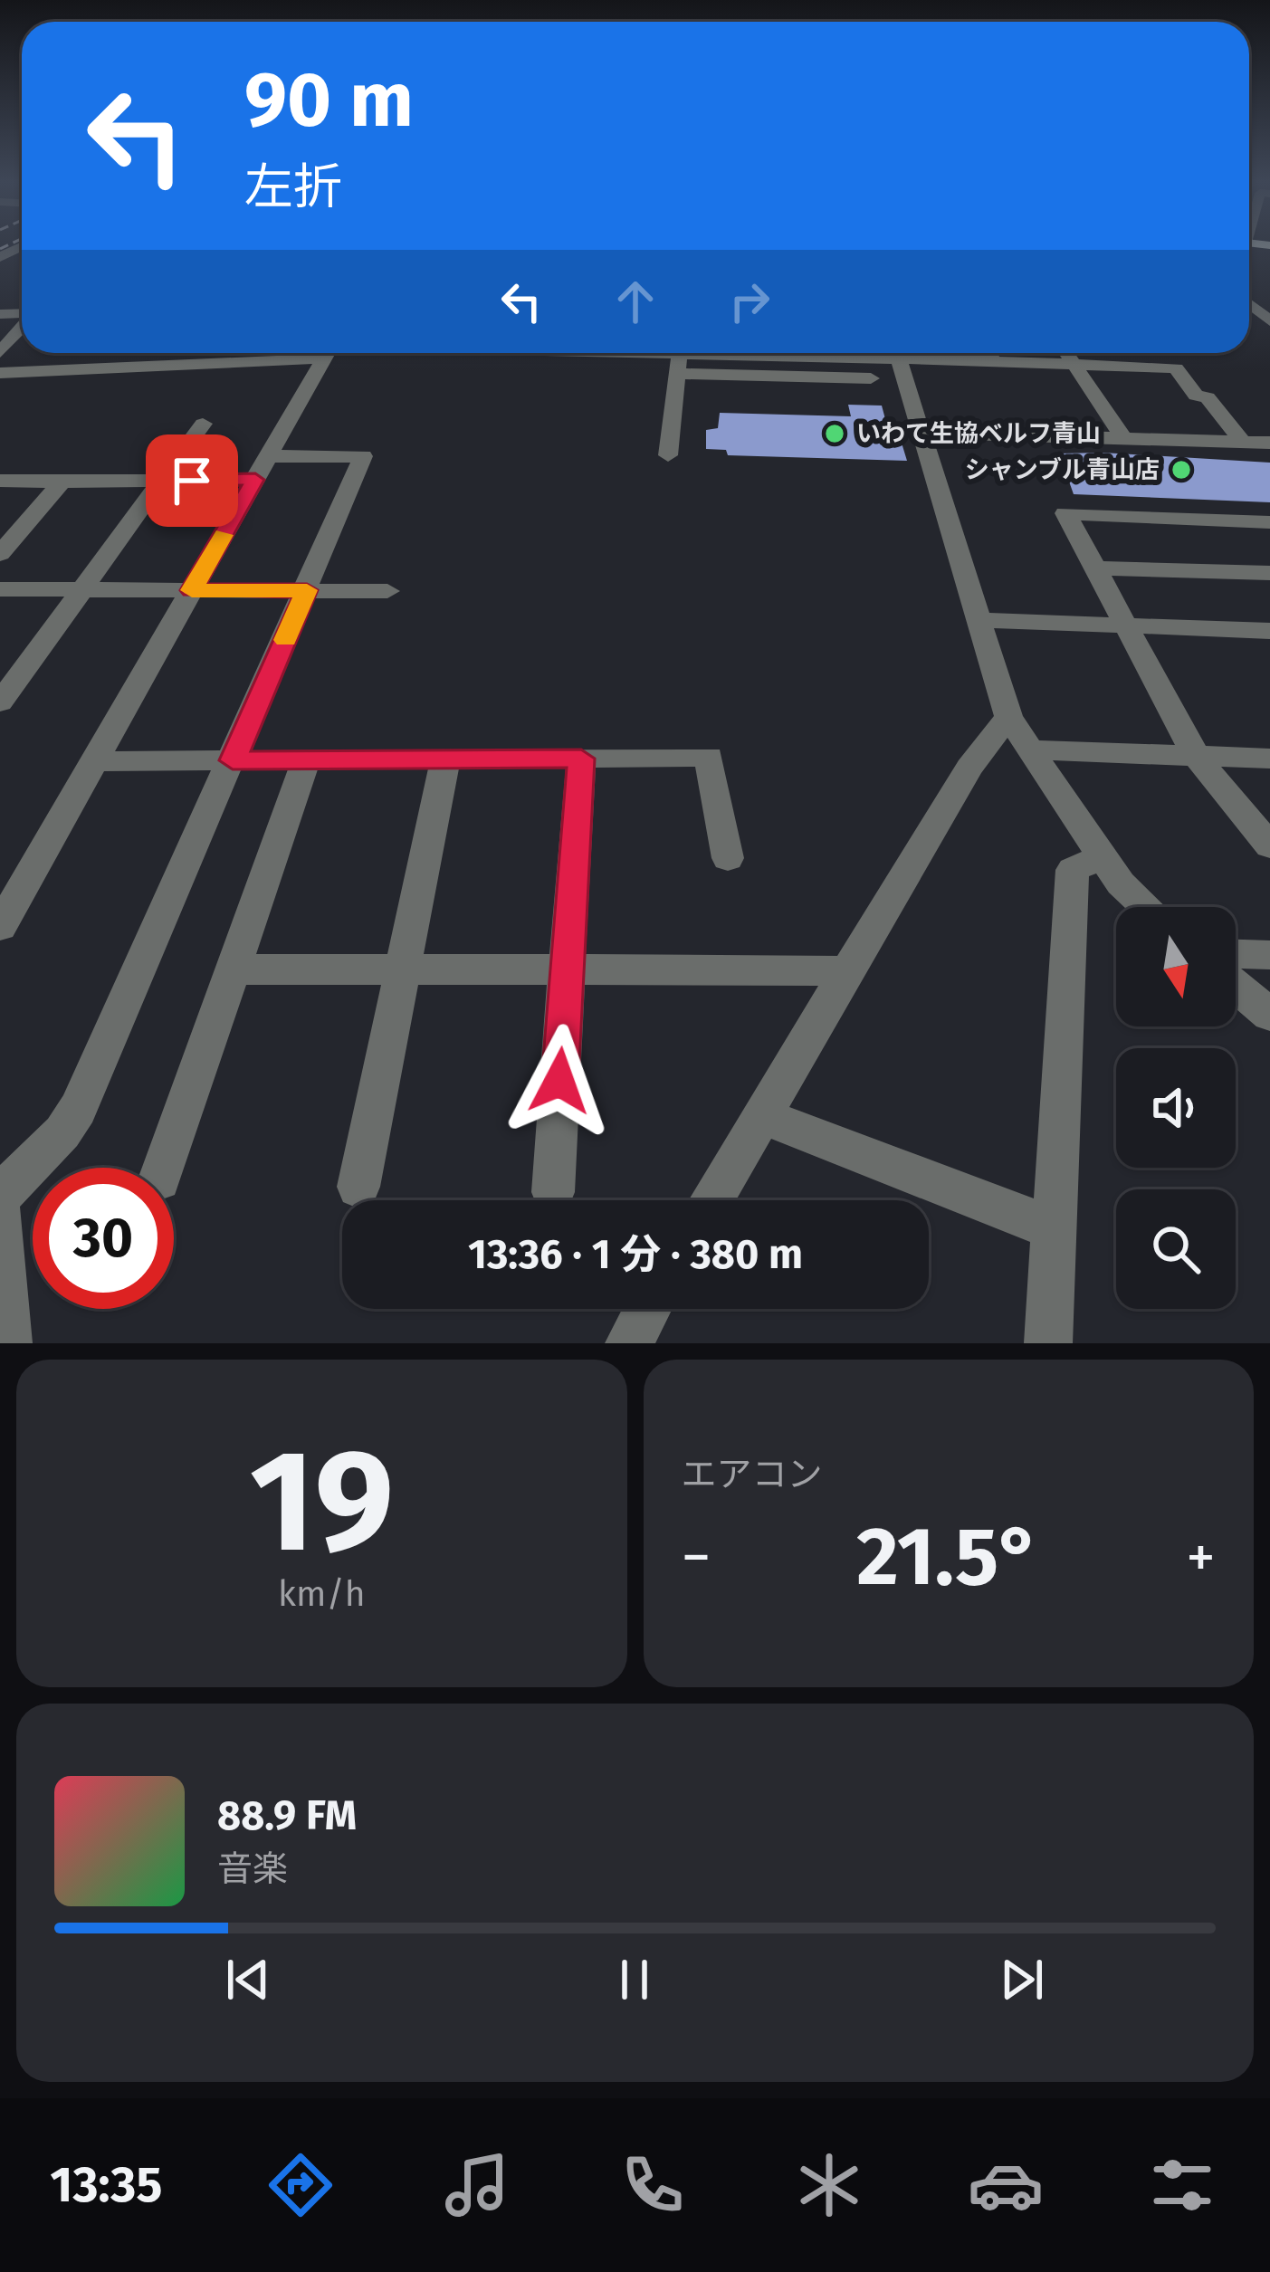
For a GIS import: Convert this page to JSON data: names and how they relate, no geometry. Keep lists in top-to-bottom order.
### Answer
{
  "places": ["いわて生協ベルフ青山", "シャンブル青山店"],
  "north": "bottom",
  "page": {
    "turn": ["90 m", "左折"],
    "limit": "30",
    "trip": "13:36 · 1 分 · 380 m",
    "tile": [
      ["19", "km/h"],
      "エアコン"
    ],
    "heat": ["−", "21.5°", "+"],
    "song": ["88.9 FM", "音楽"],
    "tabs": "13:35"
  }
}
